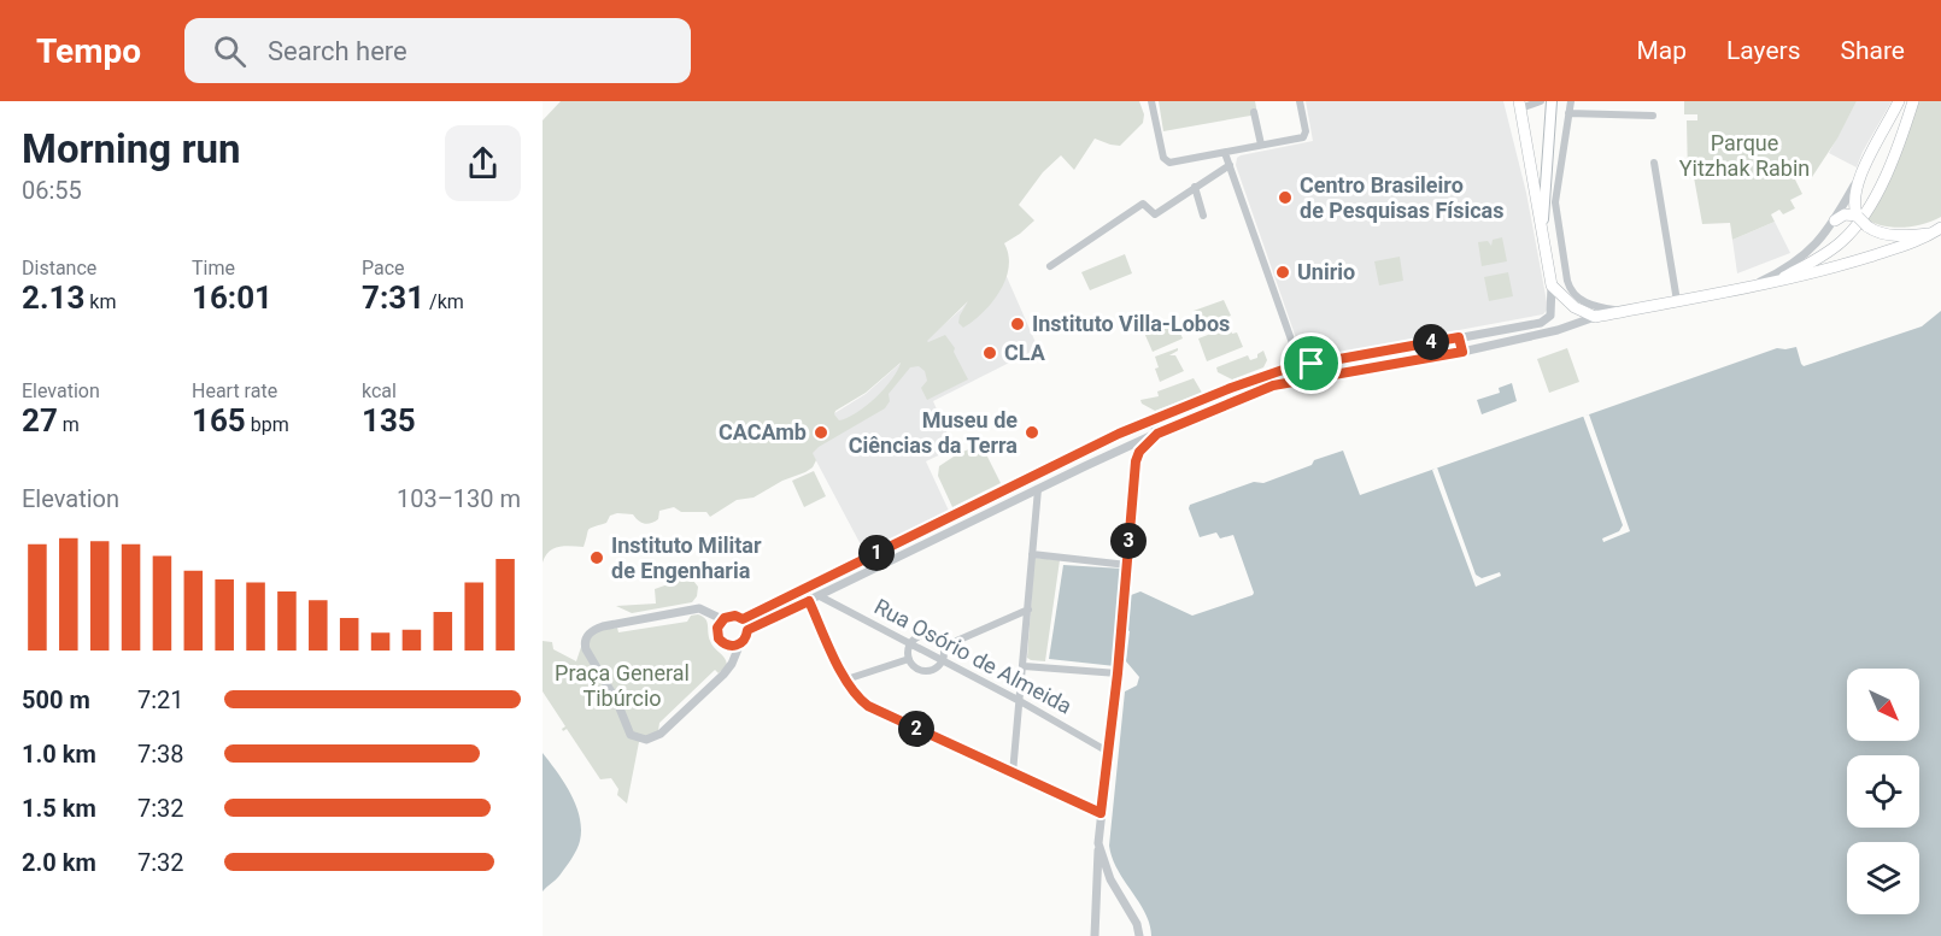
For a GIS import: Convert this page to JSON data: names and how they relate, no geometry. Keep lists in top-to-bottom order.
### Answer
{
  "streets": {
    "street": ["Rua Osório de Almeida"]
  },
  "parks": ["Parque Yitzhak Rabin", "Praça General Tibúrcio"],
  "places": [
    "Centro Brasileiro de Pesquisas Físicas",
    "Unirio",
    "Instituto Villa-Lobos",
    "CLA",
    "CACAmb",
    "Museu de Ciências da Terra",
    "Instituto Militar de Engenharia"
  ],
  "north": "bottom right",
  "page": {
    "header": "Tempo",
    "search": "Search here",
    "nav": ["Map", "Layers", "Share"],
    "heading": ["Morning run", "06:55"],
    "stats": [
      ["Distance", "2.13 km"],
      ["Time", "16:01"],
      ["Pace", "7:31 /km"],
      ["Elevation", "27 m"],
      ["Heart rate", "165 bpm"],
      ["kcal", "135"]
    ],
    "pins": [
      "4",
      "3",
      "1",
      "2"
    ],
    "chart": ["Elevation", "103–130 m"],
    "list": [
      {
        "name": "500 m",
        "note": "7:21"
      },
      {
        "name": "1.0 km",
        "note": "7:38"
      },
      {
        "name": "1.5 km",
        "note": "7:32"
      },
      {
        "name": "2.0 km",
        "note": "7:32"
      }
    ]
  }
}
